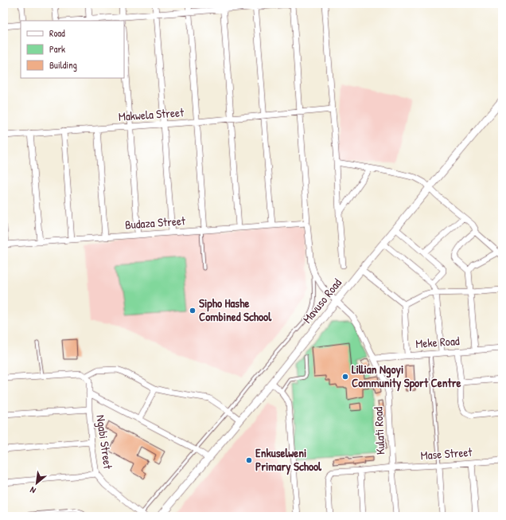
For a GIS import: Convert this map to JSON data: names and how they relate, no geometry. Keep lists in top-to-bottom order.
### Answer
{
  "streets": {
    "street": [
      "Makwela Street",
      "Budaza Street",
      "Mavuso Road",
      "Meke Road",
      "Kulati Road",
      "Ngabi Street",
      "Mase Street"
    ]
  },
  "crossings": [
    ["Makwela Street", "Kulati Road"],
    ["Budaza Street", "Kulati Road"],
    ["Mavuso Road", "Kulati Road"],
    ["Meke Road", "Kulati Road"],
    ["Kulati Road", "Mase Street"]
  ],
  "places": ["Sipho Hashe Combined School", "Lillian Ngoyi Community Sport Centre", "Enkuselweni Primary School"],
  "legend": ["Road", "Park", "Building"],
  "north": "bottom left"
}
